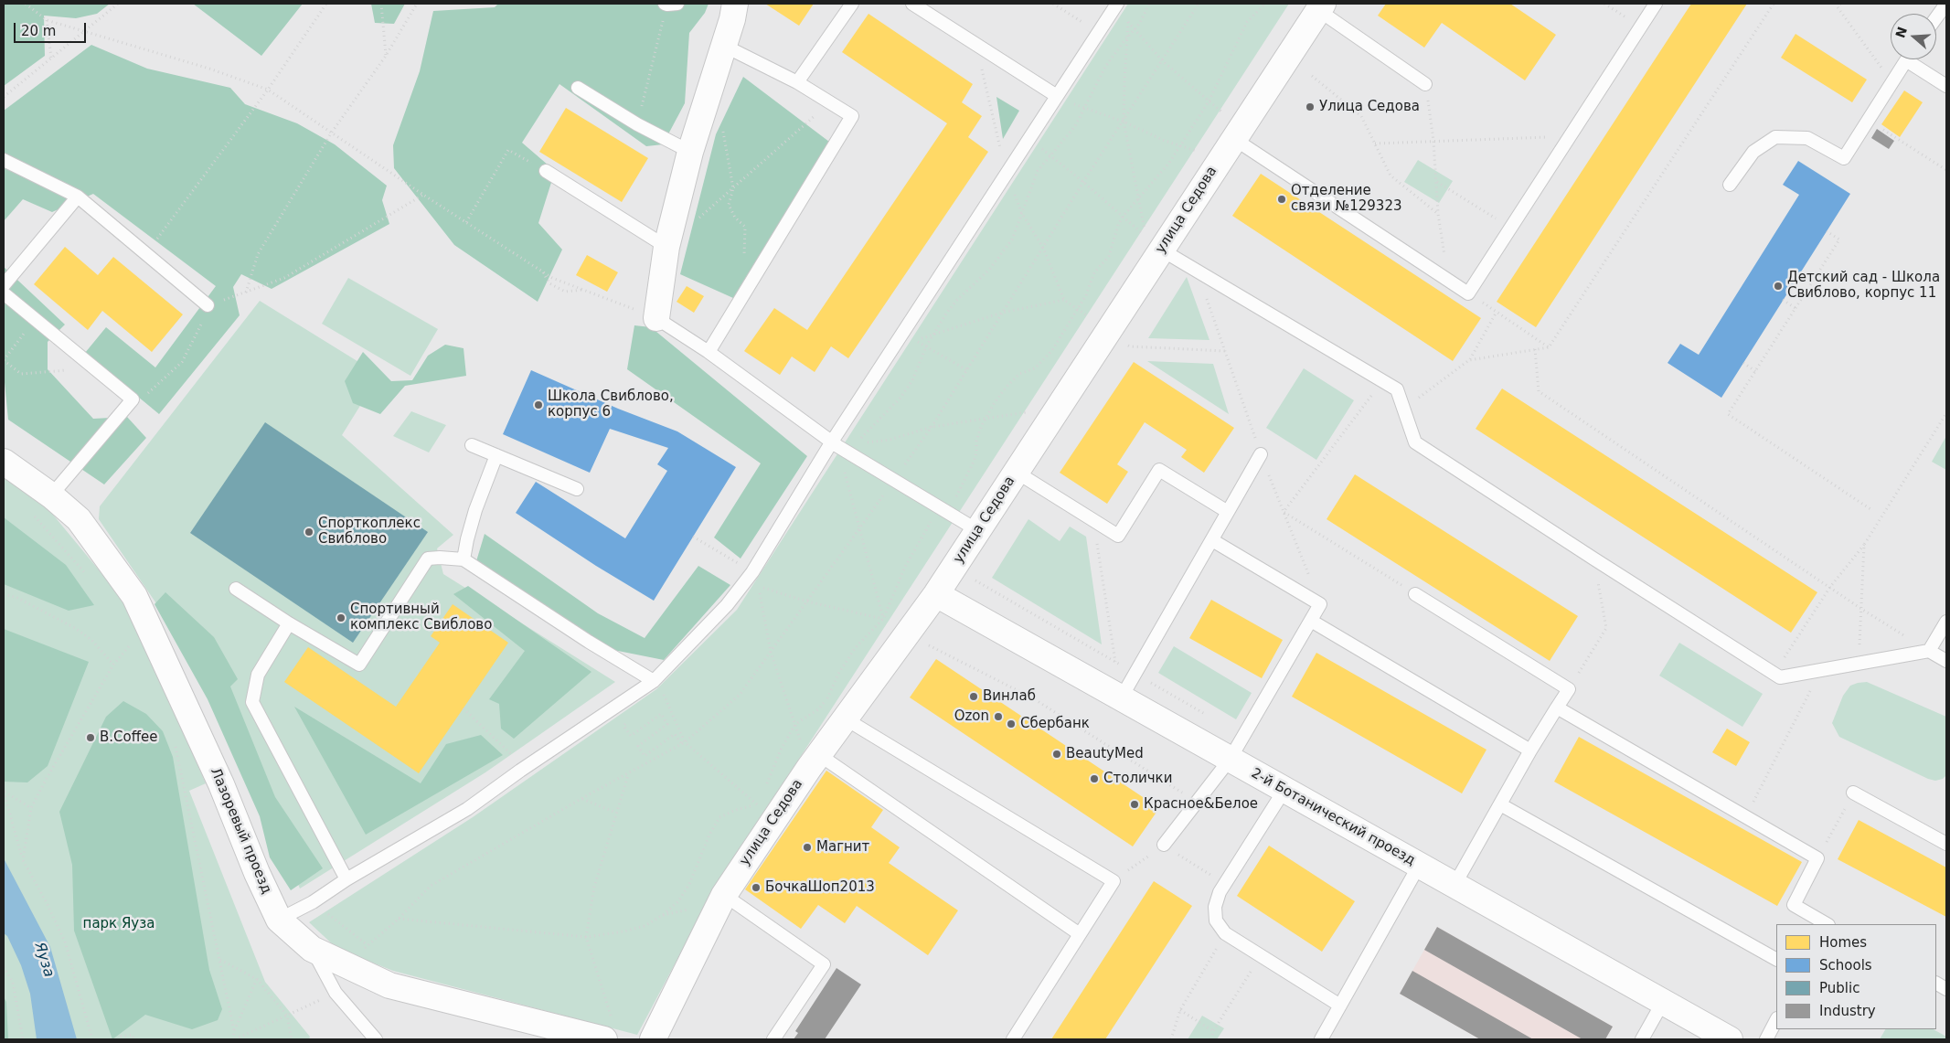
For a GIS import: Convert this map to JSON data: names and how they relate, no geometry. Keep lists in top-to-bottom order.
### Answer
{
  "streets": {
    "street": ["улица Седова", "2-й Ботанический проезд", "Лазоревый проезд"]
  },
  "crossings": [
    ["улица Седова", "2-й Ботанический проезд"]
  ],
  "water": ["Яуза"],
  "parks": ["парк Яуза"],
  "places": [
    "Улица Седова",
    "Отделение связи №129323",
    "Детский сад - Школа Свиблово, корпус 11",
    "Школа Свиблово, корпус 6",
    "Спорткоплекс Свиблово",
    "Спортивный комплекс Свиблово",
    "Винлаб",
    "Ozon",
    "Сбербанк",
    "B.Coffee",
    "BeautyMed",
    "Столички",
    "Красное&Белое",
    "Магнит",
    "БочкаШоп2013"
  ],
  "legend": [
    "Homes",
    "Schools",
    "Public",
    "Industry"
  ],
  "scale_bar": "20 m",
  "north": "left"
}
